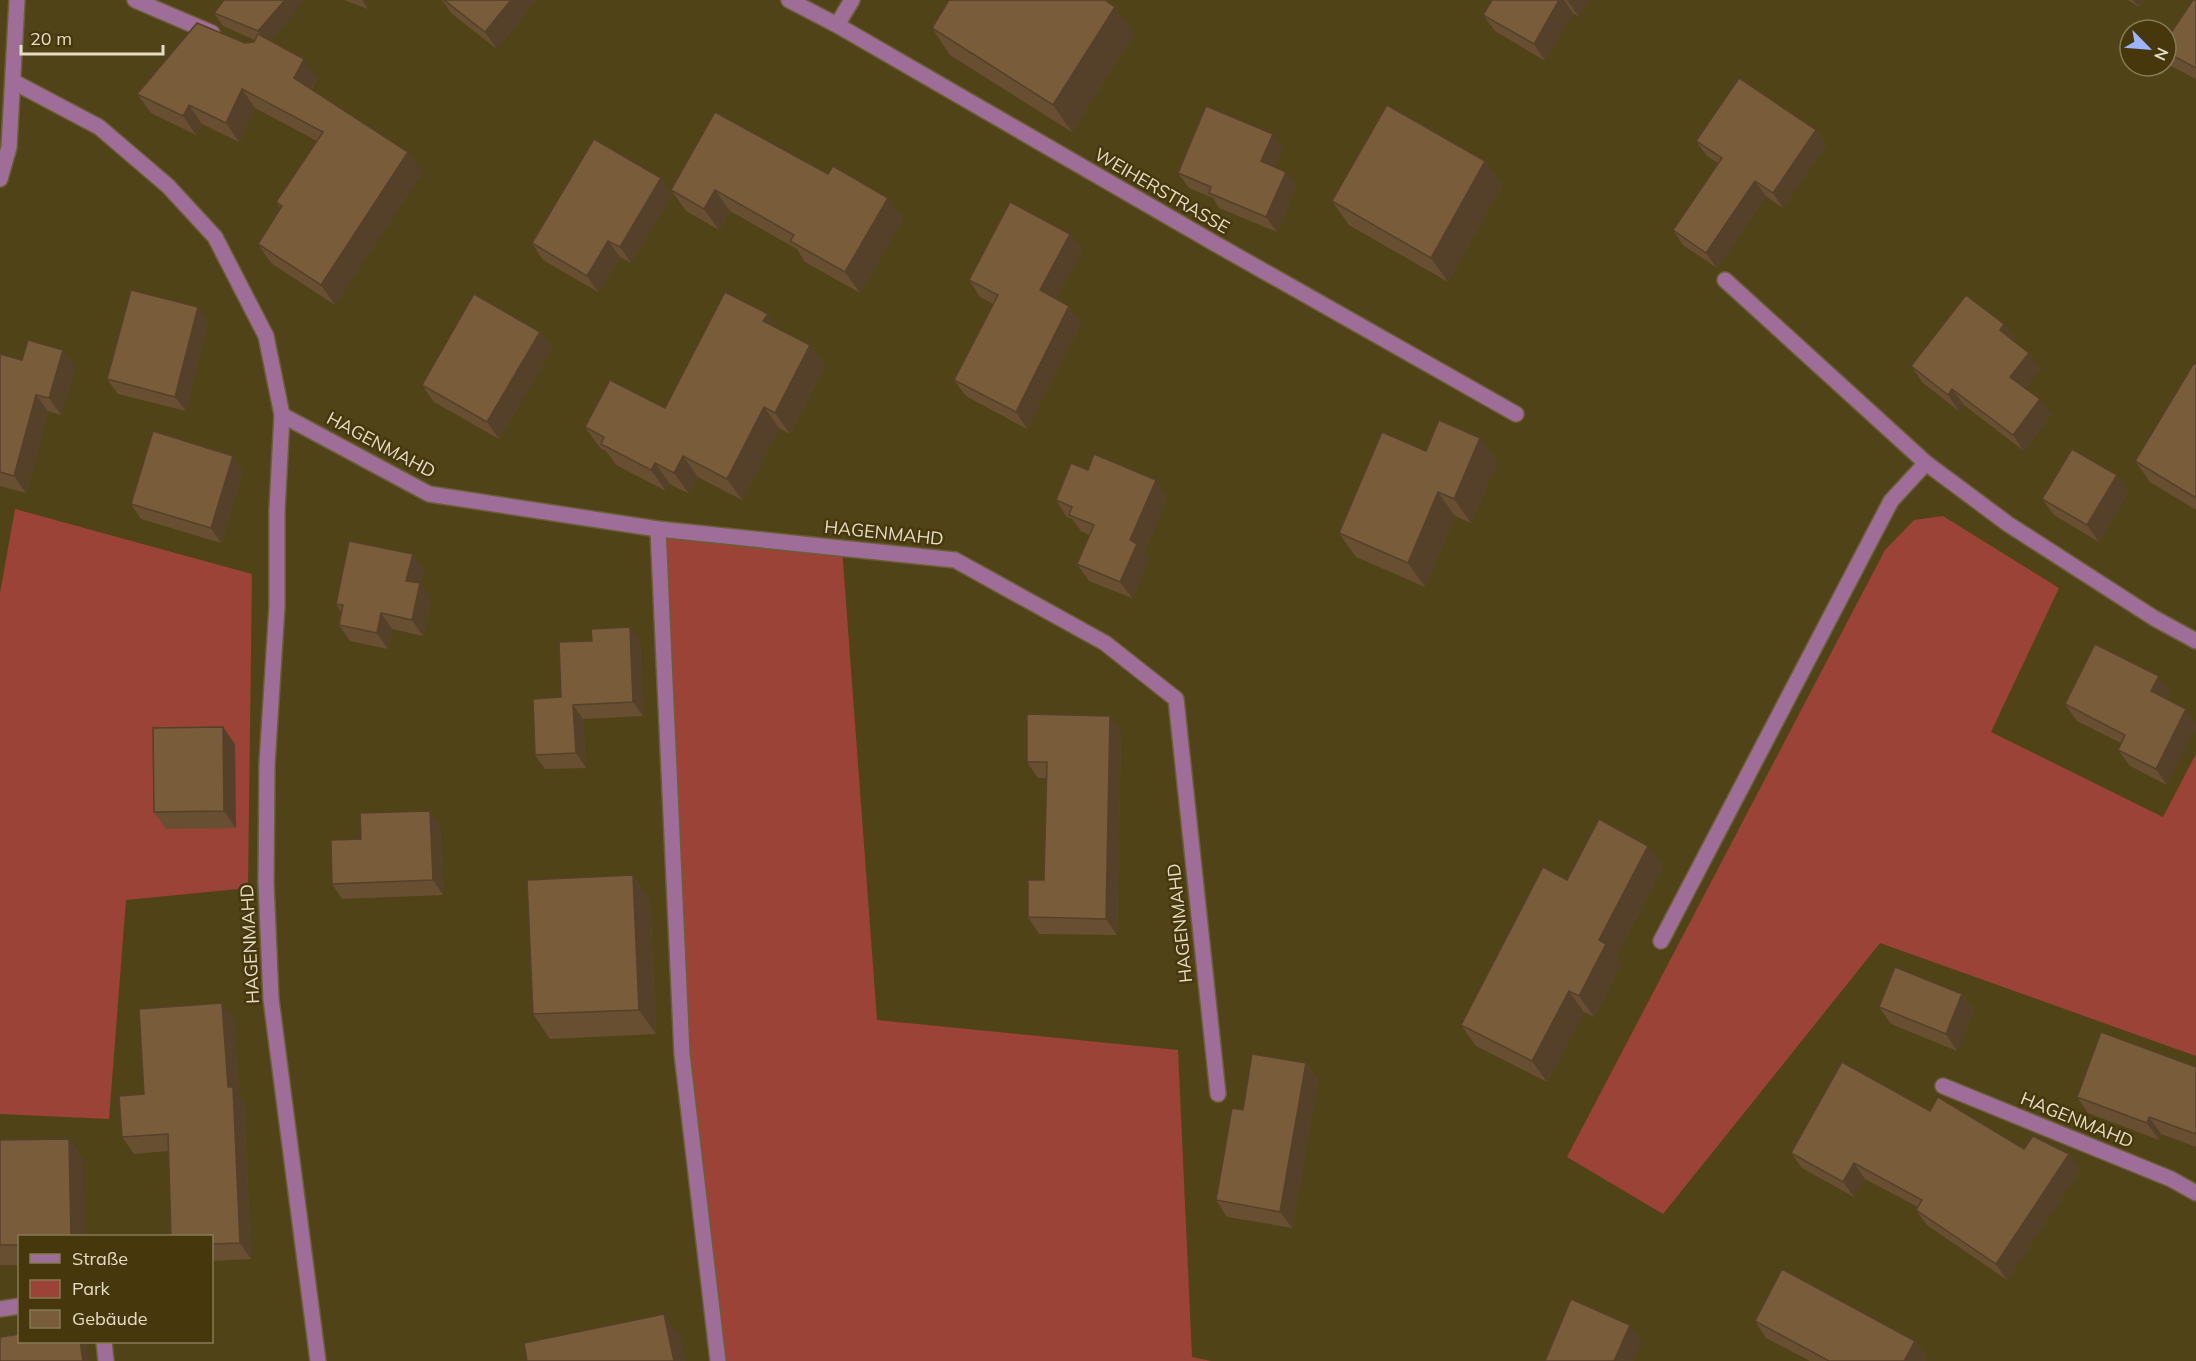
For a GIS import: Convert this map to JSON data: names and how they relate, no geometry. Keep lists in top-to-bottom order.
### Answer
{
  "streets": {
    "street": ["WEIHERSTRASSE", "HAGENMAHD"]
  },
  "legend": ["Straße", "Park", "Gebäude"],
  "scale_bar": "20 m",
  "north": "bottom right"
}
